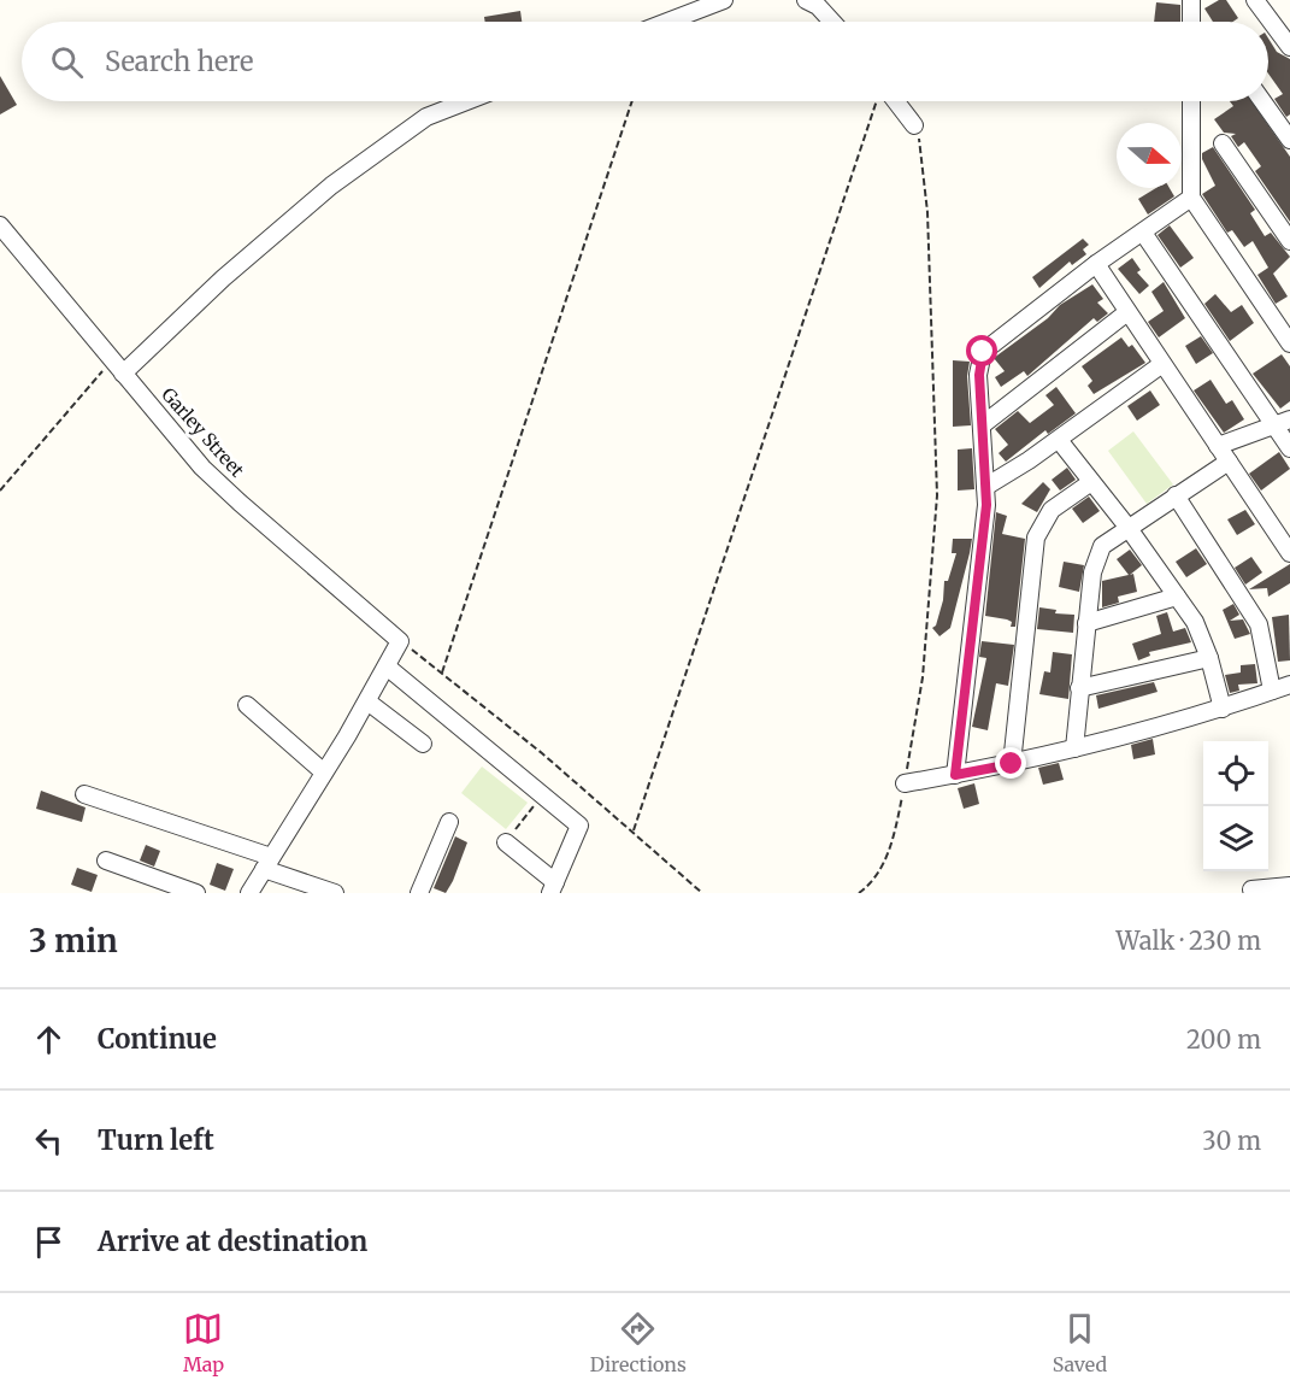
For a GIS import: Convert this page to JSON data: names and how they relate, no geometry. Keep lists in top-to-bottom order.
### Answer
{
  "streets": {
    "street": ["Garley Street"]
  },
  "north": "right",
  "page": {
    "search": "Search here",
    "heading": ["3 min", "Walk · 230 m"],
    "list": [
      ["Continue", "200 m"],
      ["Turn left", "30 m"],
      "Arrive at destination"
    ],
    "nav": ["Map", "Directions", "Saved"]
  }
}
